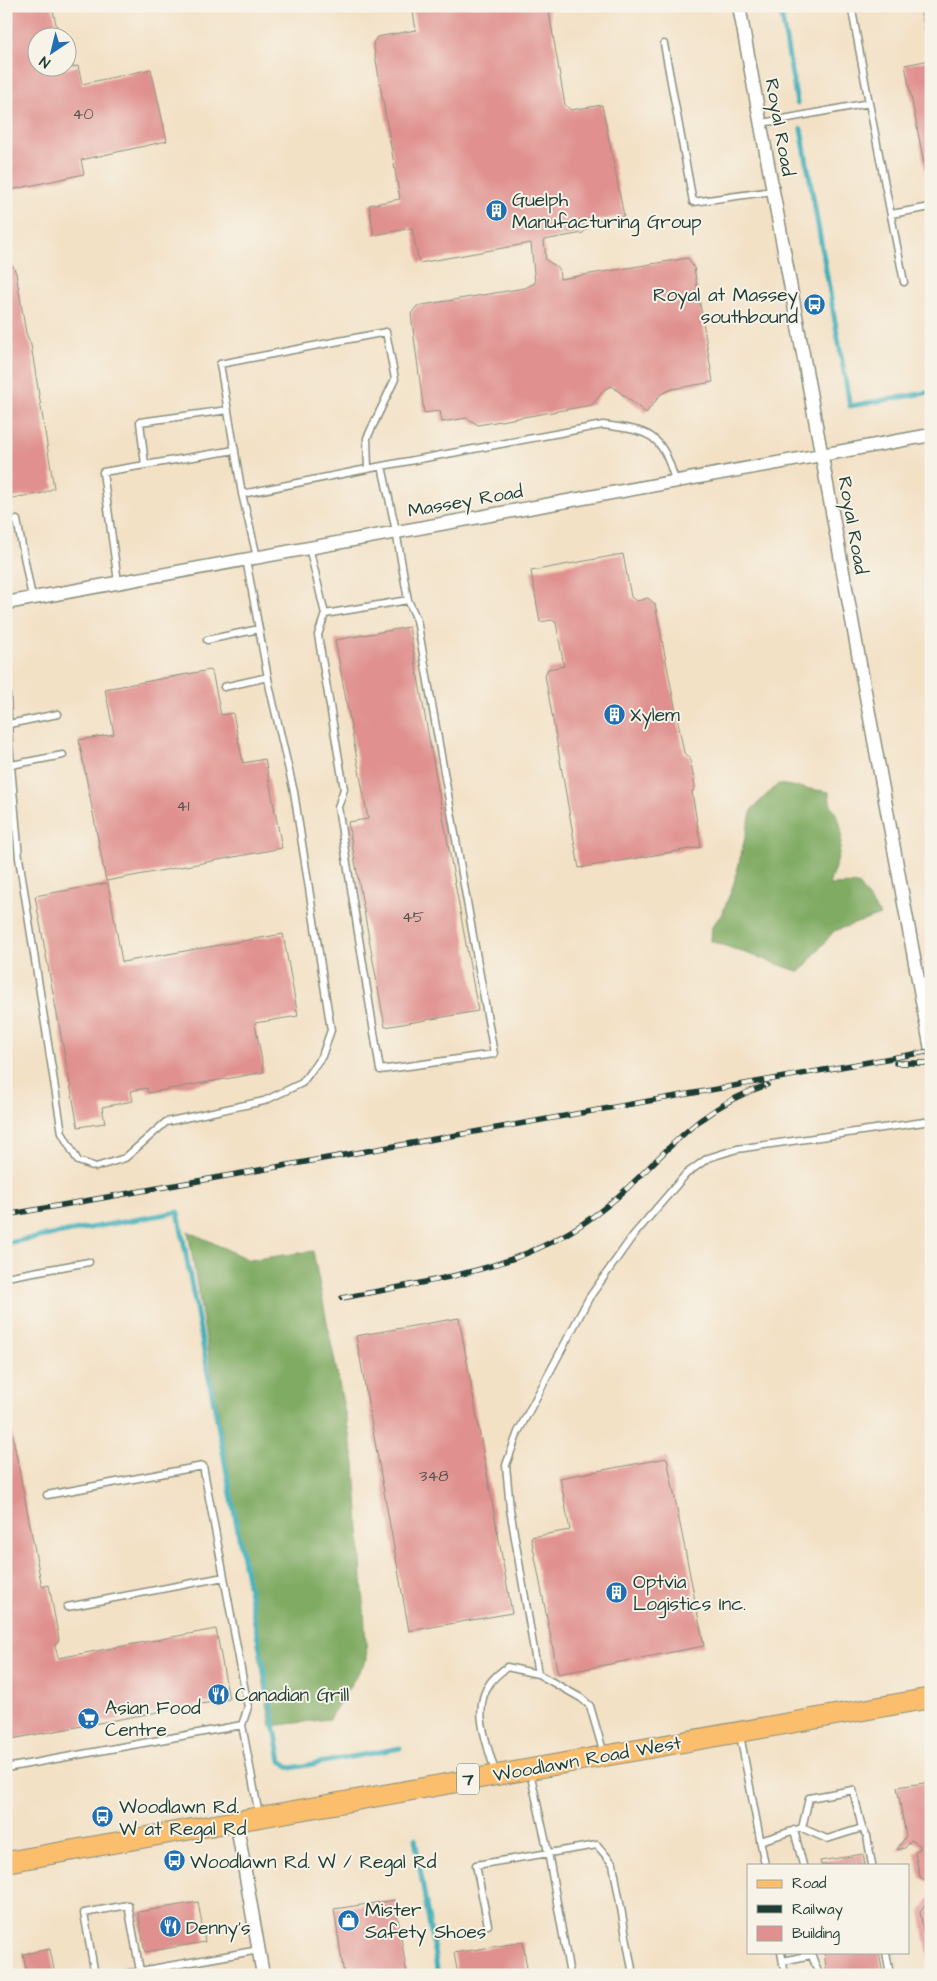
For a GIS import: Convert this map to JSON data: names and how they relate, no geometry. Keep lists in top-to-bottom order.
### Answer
{
  "streets": {
    "main road": ["Woodlawn Road West", "7"],
    "street": ["Royal Road", "Massey Road"]
  },
  "crossings": [
    ["Royal Road", "Massey Road"]
  ],
  "places": {
    "building": ["Guelph Manufacturing Group", "Xylem", "Optvia Logistics Inc."],
    "bus stop": ["Royal at Massey southbound", "Woodlawn Rd. W at Regal Rd", "Woodlawn Rd. W / Regal Rd"],
    "restaurant": ["Canadian Grill", "Denny's"],
    "supermarket": ["Asian Food Centre"],
    "shop": ["Mister Safety Shoes"]
  },
  "house_numbers": [
    "40",
    "41",
    "45",
    "348"
  ],
  "legend": ["Road", "Railway", "Building"],
  "north": "bottom left"
}
